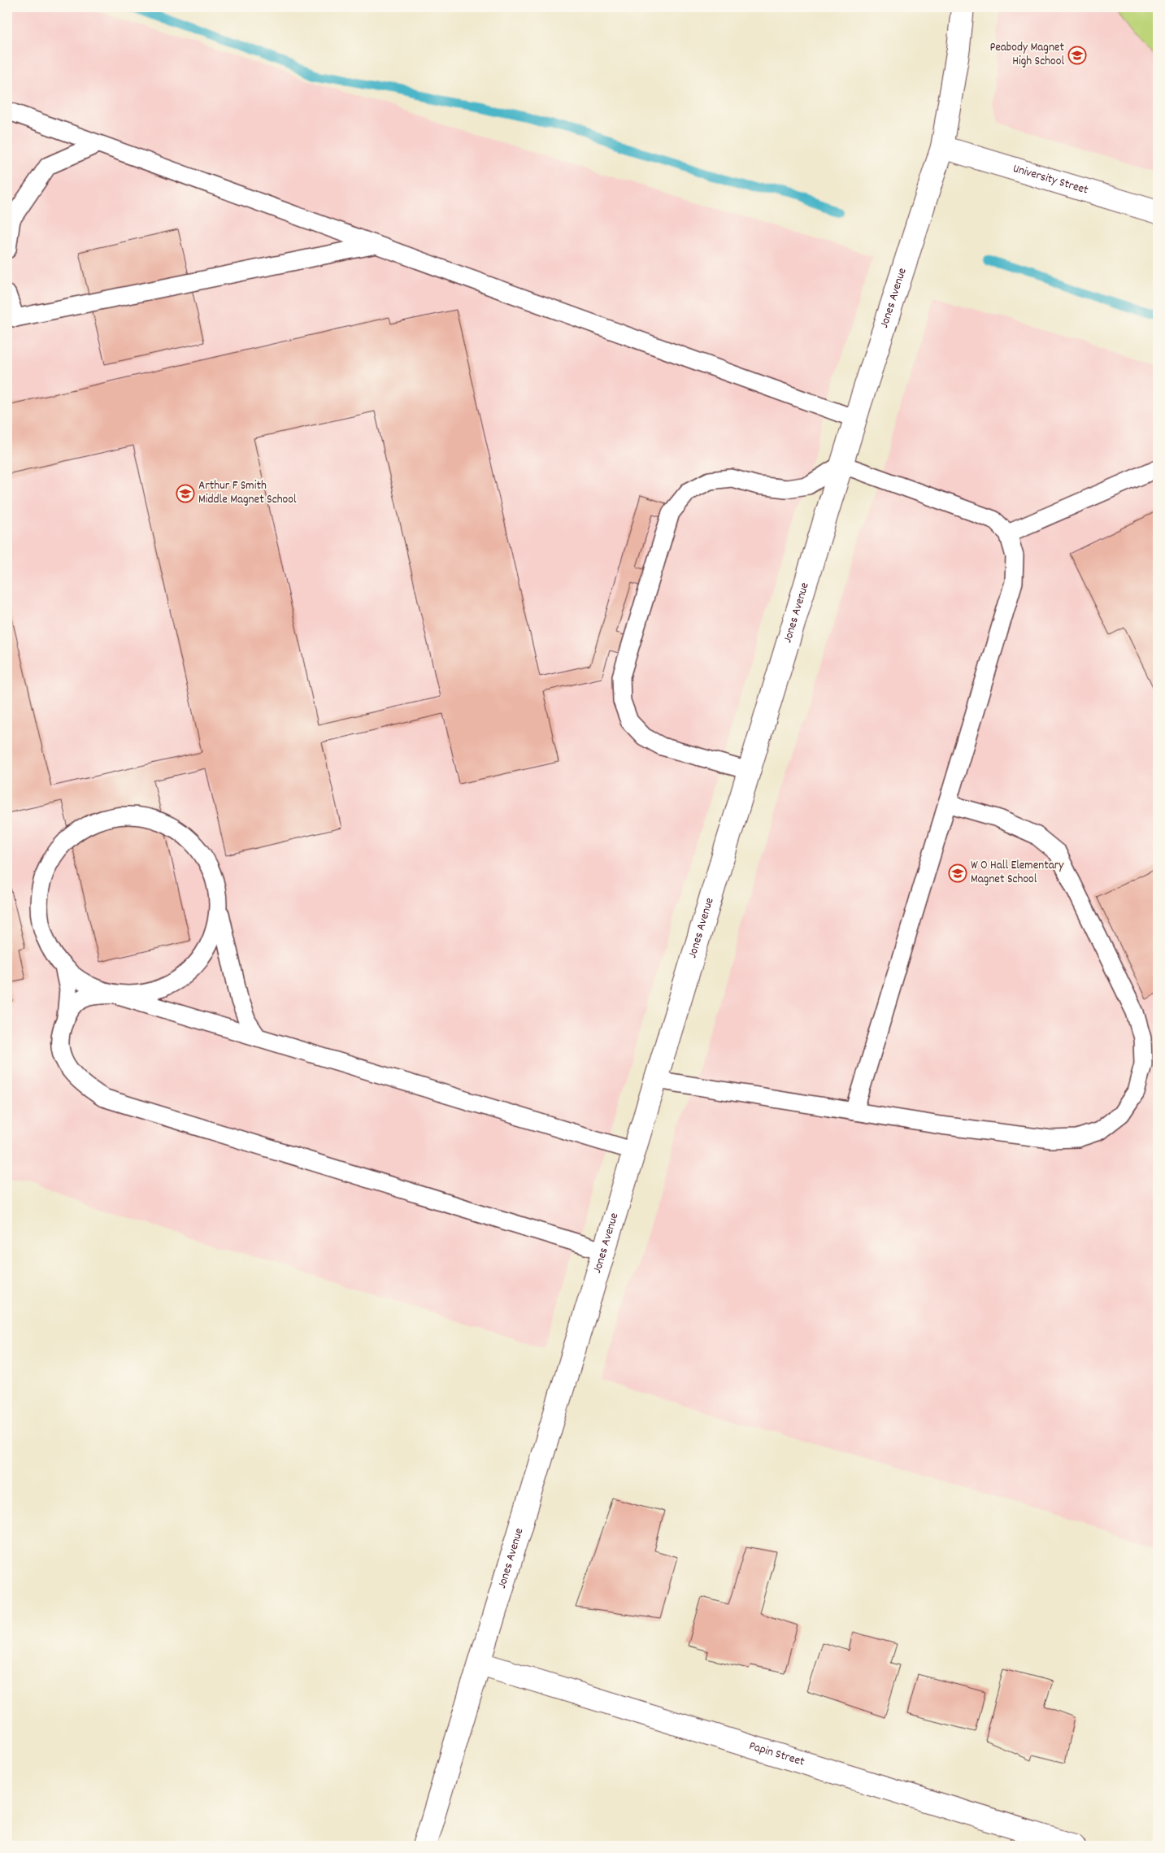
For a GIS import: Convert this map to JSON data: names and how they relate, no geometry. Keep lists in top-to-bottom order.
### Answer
{
  "streets": {
    "street": ["University Street", "Jones Avenue", "Papin Street"]
  },
  "crossings": [
    ["University Street", "Jones Avenue"],
    ["Jones Avenue", "Papin Street"]
  ],
  "places": {
    "school or university": ["Peabody Magnet High School", "Arthur F Smith Middle Magnet School", "W O Hall Elementary Magnet School"]
  }
}
